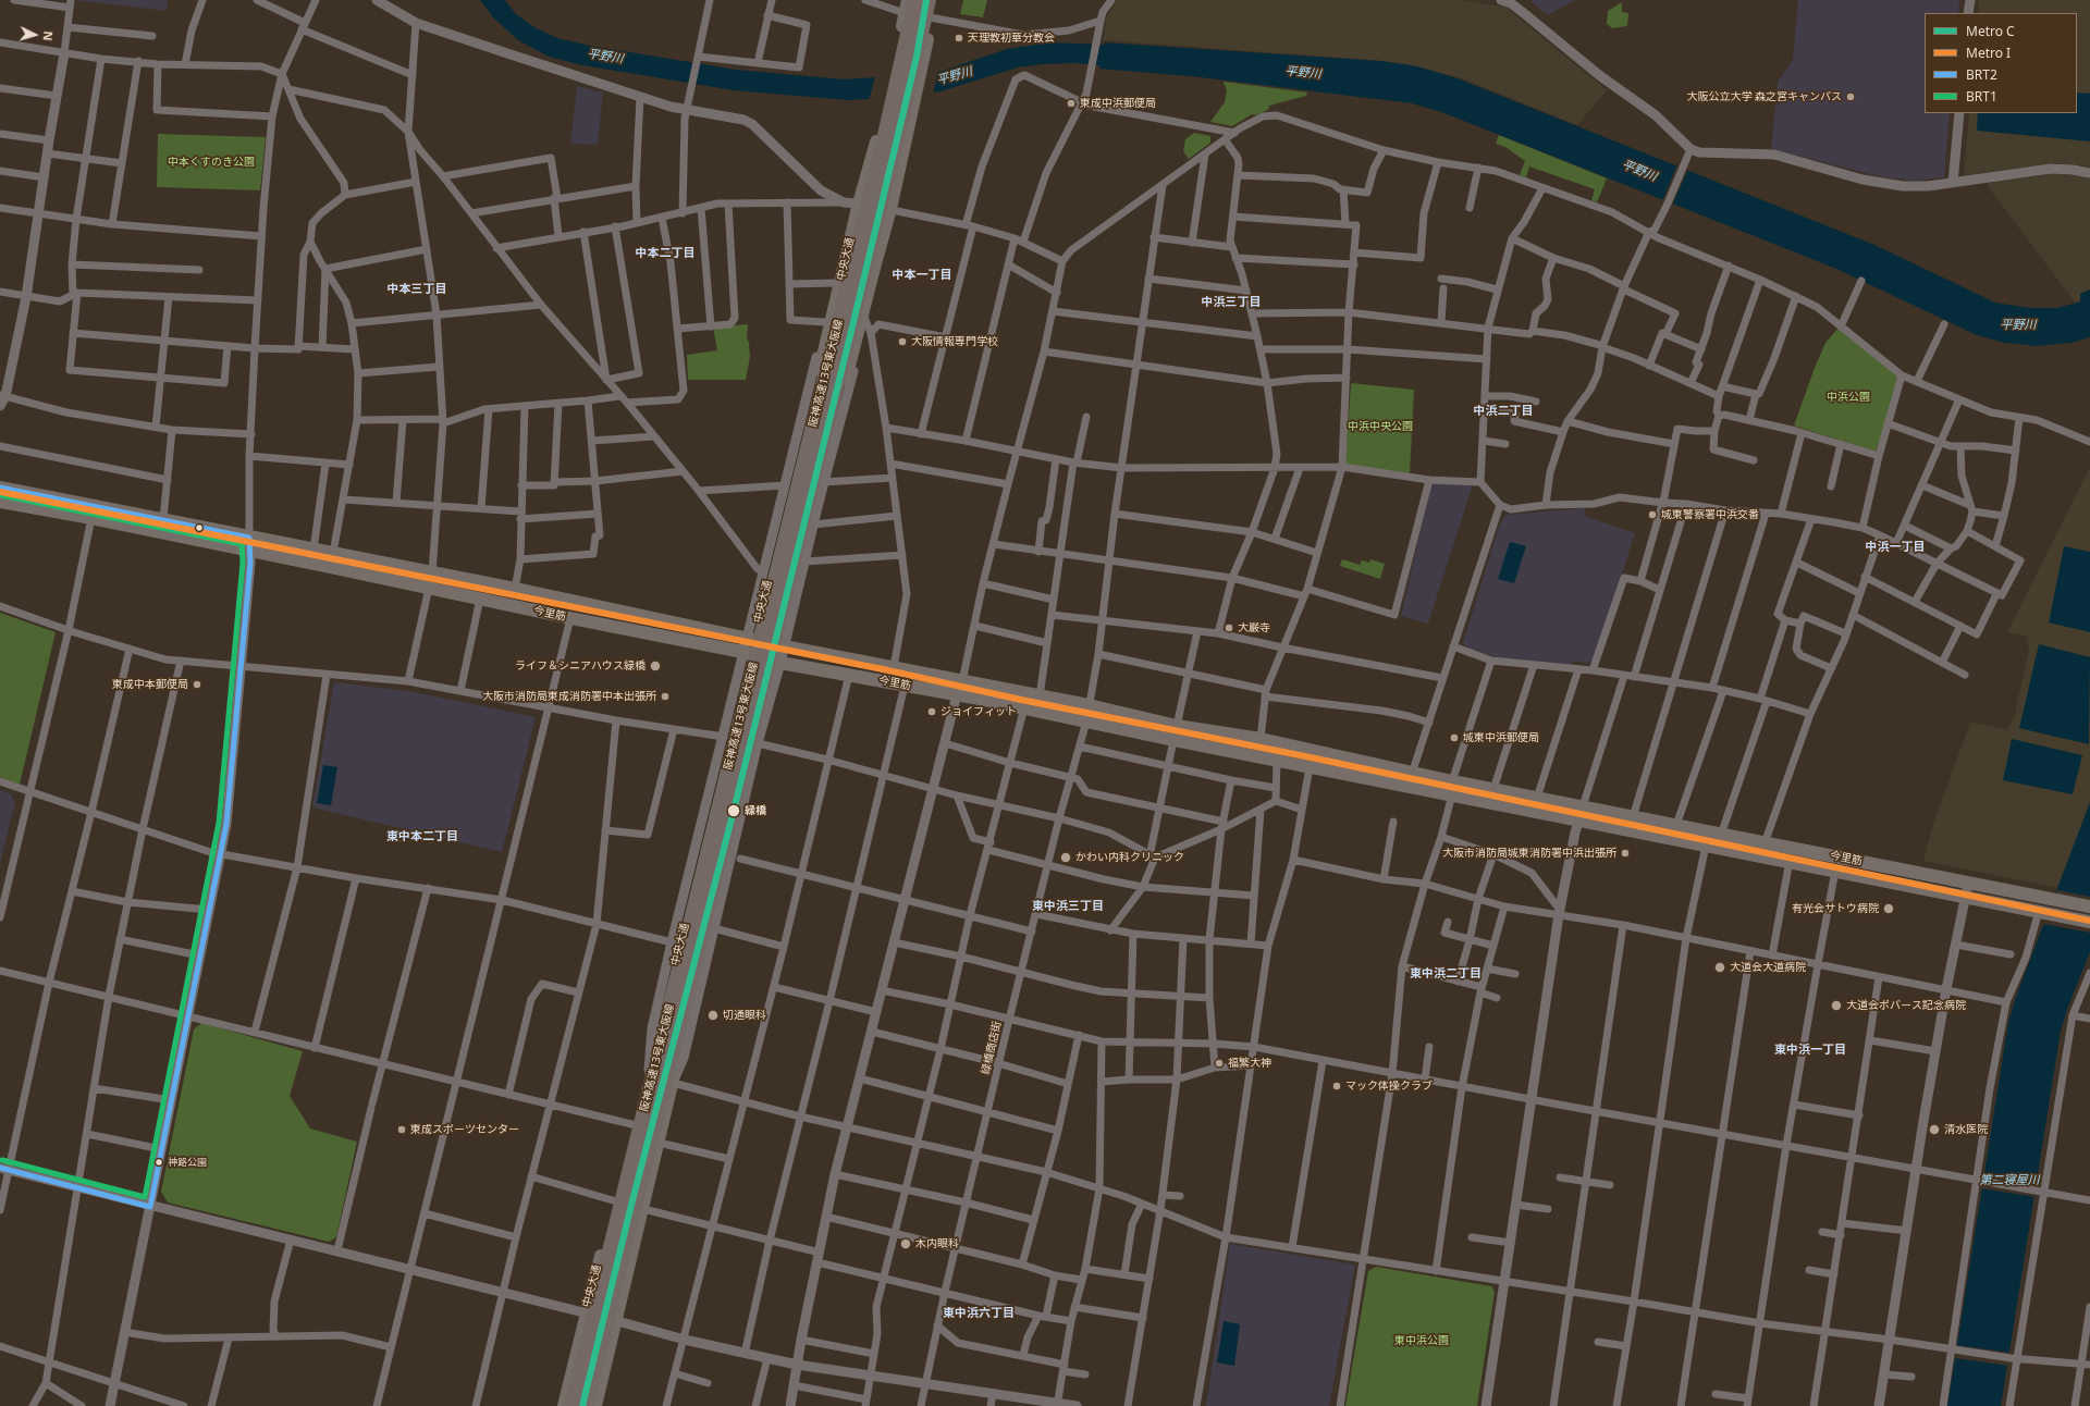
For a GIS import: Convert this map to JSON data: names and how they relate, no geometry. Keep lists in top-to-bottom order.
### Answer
{
  "streets": {
    "highway": ["阪神高速13号東大阪線"],
    "main road": ["中央大通", "今里筋"],
    "street": ["緑橋商店街"]
  },
  "crossings": [
    ["今里筋", "緑橋商店街"]
  ],
  "districts": [
    "中本二丁目",
    "中本一丁目",
    "中本三丁目",
    "中浜三丁目",
    "中浜二丁目",
    "中浜一丁目",
    "東中本二丁目",
    "東中浜三丁目",
    "東中浜二丁目",
    "東中浜一丁目",
    "東中浜六丁目"
  ],
  "water": ["平野川", "第二寝屋川"],
  "parks": [
    "中本くすのき公園",
    "中浜公園",
    "中浜中央公園",
    "東中浜公園"
  ],
  "places": [
    "天理教初華分教会",
    "大阪公立大学 森之宮キャンパス",
    "東成中浜郵便局",
    "大阪情報専門学校",
    "城東警察署中浜交番",
    "大巌寺",
    "ライフ＆シニアハウス緑橋",
    "東成中本郵便局",
    "大阪市消防局東成消防署中本出張所",
    "ジョイフィット",
    "城東中浜郵便局",
    "緑橋",
    "大阪市消防局城東消防署中浜出張所",
    "かわい内科クリニック",
    "有光会サトウ病院",
    "大道会大道病院",
    "大道会ボバース記念病院",
    "切通眼科",
    "福繁大神",
    "マック体操クラブ",
    "東成スポーツセンター",
    "清水医院",
    "神路公園",
    "木内眼科"
  ],
  "lines": [
    "metro line C",
    "transit line BRT2",
    "metro line I",
    "transit line BRT1"
  ],
  "legend": [
    "Metro C",
    "Metro I",
    "BRT2",
    "BRT1"
  ],
  "north": "right"
}
